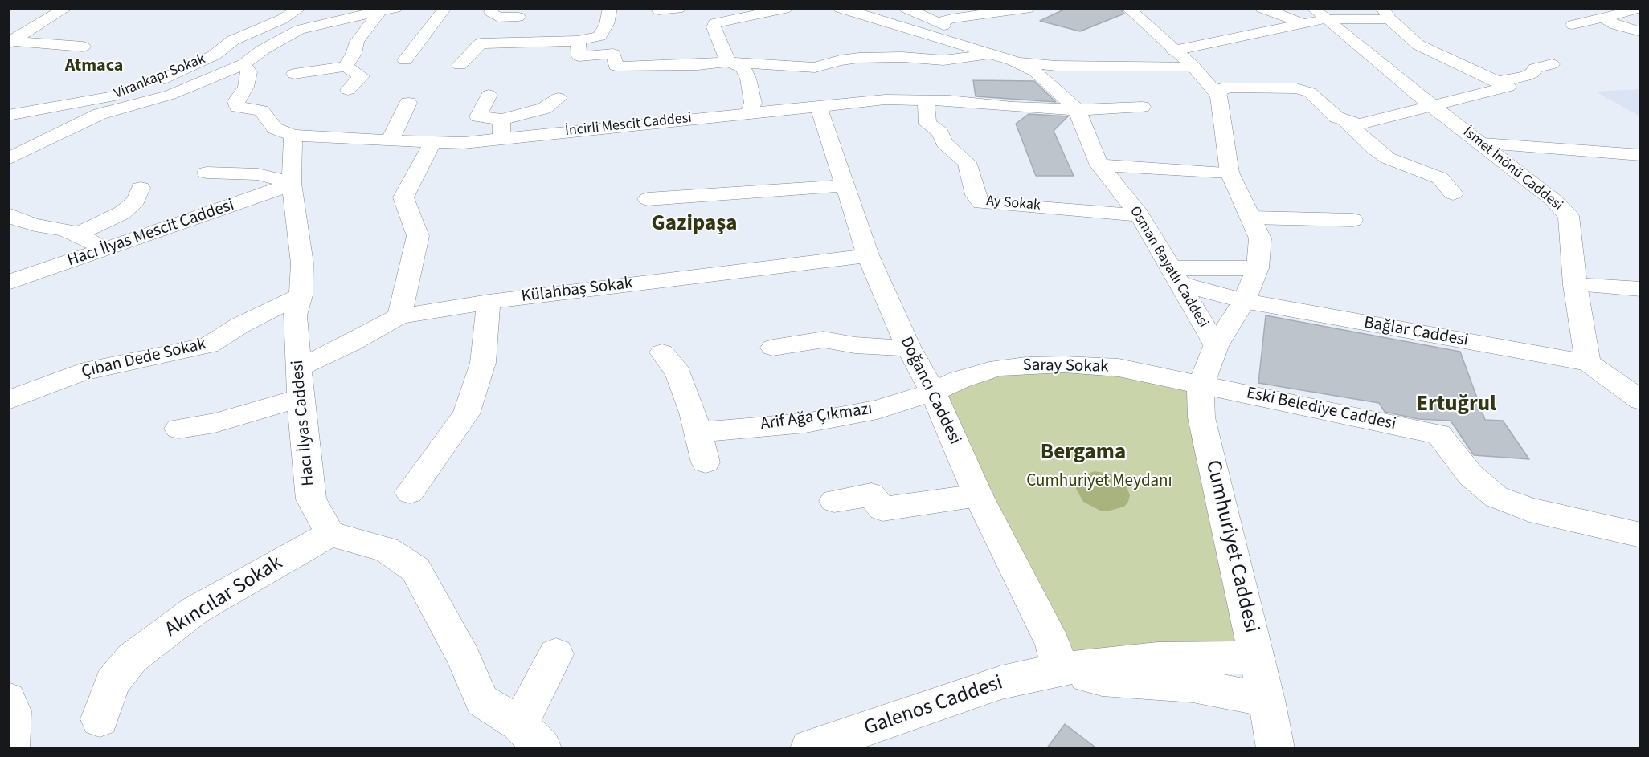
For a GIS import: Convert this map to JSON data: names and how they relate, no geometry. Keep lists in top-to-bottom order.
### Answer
{
  "streets": {
    "street": [
      "Virankapı Sokak",
      "İncirli Mescit Caddesi",
      "İsmet İnönü Caddesi",
      "Ay Sokak",
      "Hacı İlyas Mescit Caddesi",
      "Osman Bayatlı Caddesi",
      "Külahbaş Sokak",
      "Bağlar Caddesi",
      "Çıban Dede Sokak",
      "Saray Sokak",
      "Doğancı Caddesi",
      "Eski Belediye Caddesi",
      "Arif Ağa Çıkmazı",
      "Hacı İlyas Caddesi",
      "Cumhuriyet Caddesi",
      "Akıncılar Sokak",
      "Galenos Caddesi"
    ]
  },
  "crossings": [
    ["İncirli Mescit Caddesi", "Ay Sokak"],
    ["İncirli Mescit Caddesi", "Osman Bayatlı Caddesi"],
    ["İncirli Mescit Caddesi", "Doğancı Caddesi"],
    ["İncirli Mescit Caddesi", "Hacı İlyas Caddesi"],
    ["İsmet İnönü Caddesi", "Bağlar Caddesi"],
    ["Ay Sokak", "Osman Bayatlı Caddesi"],
    ["Hacı İlyas Mescit Caddesi", "Hacı İlyas Caddesi"],
    ["Osman Bayatlı Caddesi", "Bağlar Caddesi"],
    ["Osman Bayatlı Caddesi", "Cumhuriyet Caddesi"],
    ["Külahbaş Sokak", "Doğancı Caddesi"],
    ["Külahbaş Sokak", "Hacı İlyas Caddesi"],
    ["Bağlar Caddesi", "Cumhuriyet Caddesi"],
    ["Çıban Dede Sokak", "Hacı İlyas Caddesi"],
    ["Saray Sokak", "Doğancı Caddesi"],
    ["Saray Sokak", "Eski Belediye Caddesi"],
    ["Saray Sokak", "Arif Ağa Çıkmazı"],
    ["Saray Sokak", "Cumhuriyet Caddesi"],
    ["Doğancı Caddesi", "Arif Ağa Çıkmazı"],
    ["Doğancı Caddesi", "Galenos Caddesi"],
    ["Eski Belediye Caddesi", "Cumhuriyet Caddesi"],
    ["Hacı İlyas Caddesi", "Akıncılar Sokak"],
    ["Cumhuriyet Caddesi", "Galenos Caddesi"]
  ],
  "districts": [
    "Atmaca",
    "Gazipaşa",
    "Ertuğrul",
    "Bergama"
  ],
  "parks": ["Cumhuriyet Meydanı"]
}
